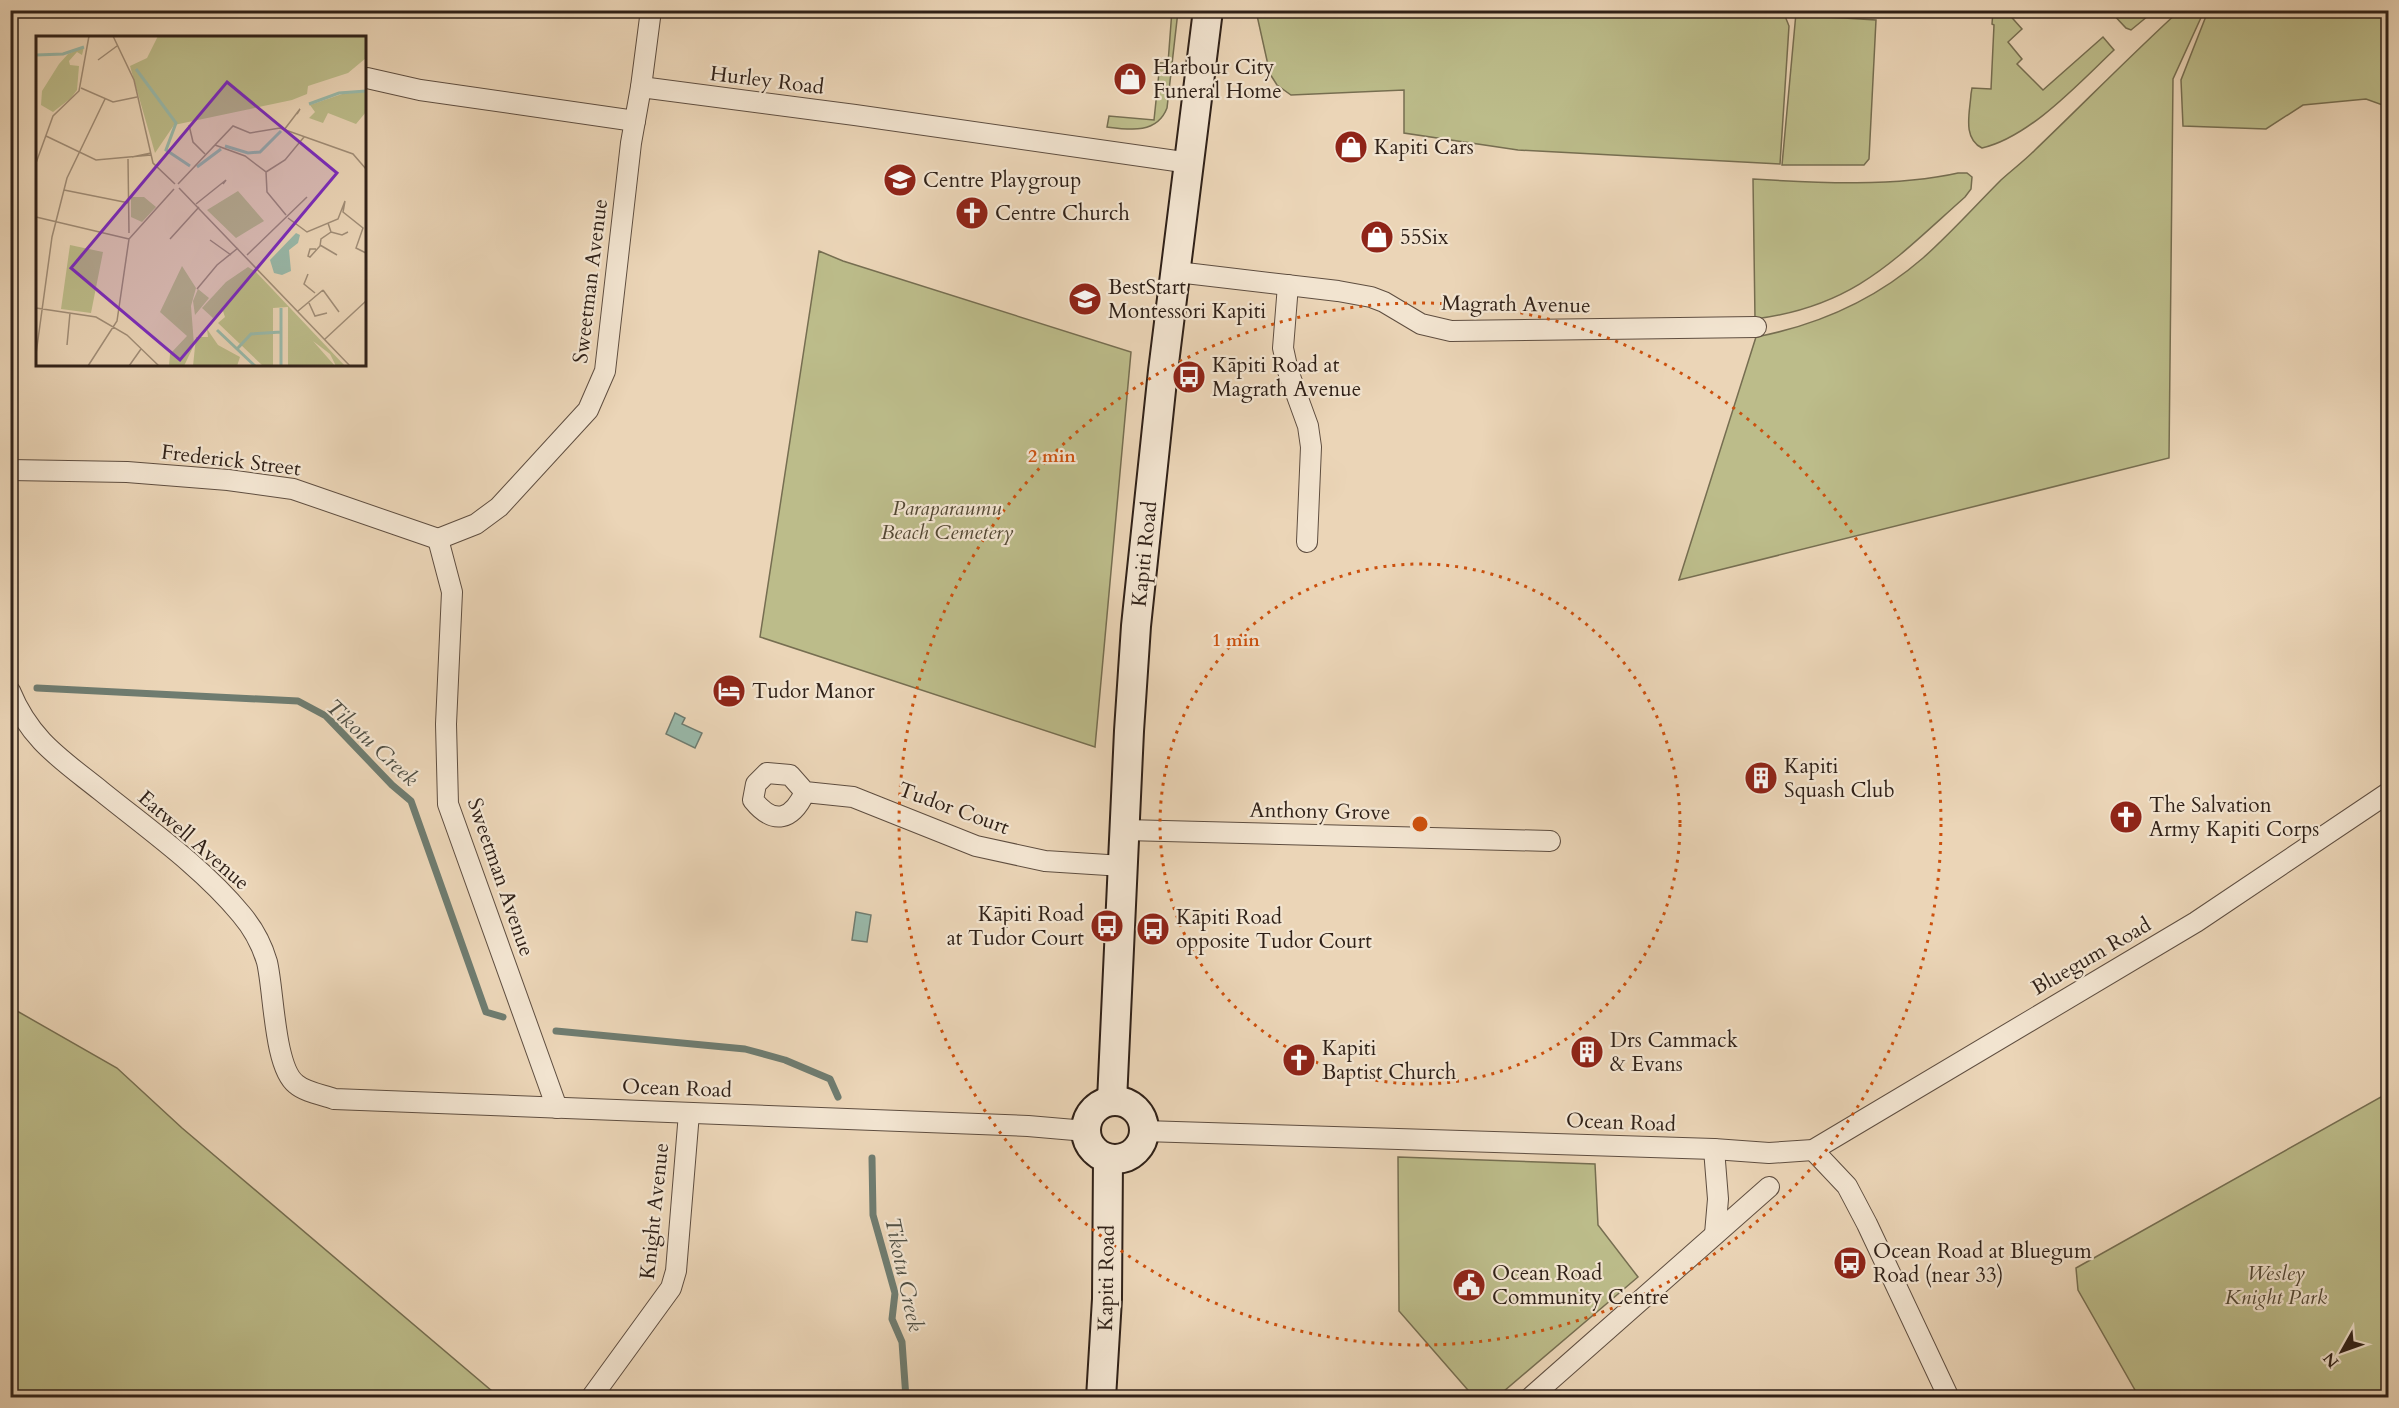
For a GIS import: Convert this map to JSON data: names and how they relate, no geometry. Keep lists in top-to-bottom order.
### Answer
{
  "streets": {
    "main road": ["Kapiti Road"],
    "street": [
      "Hurley Road",
      "Sweetman Avenue",
      "Magrath Avenue",
      "Frederick Street",
      "Tudor Court",
      "Anthony Grove",
      "Eatwell Avenue",
      "Bluegum Road",
      "Ocean Road",
      "Knight Avenue"
    ]
  },
  "crossings": [
    ["Hurley Road", "Kapiti Road"],
    ["Sweetman Avenue", "Frederick Street"],
    ["Sweetman Avenue", "Ocean Road"],
    ["Magrath Avenue", "Kapiti Road"],
    ["Kapiti Road", "Tudor Court"],
    ["Kapiti Road", "Anthony Grove"],
    ["Kapiti Road", "Ocean Road"],
    ["Eatwell Avenue", "Ocean Road"],
    ["Bluegum Road", "Ocean Road"],
    ["Ocean Road", "Knight Avenue"]
  ],
  "water": ["Tikotu Creek"],
  "parks": ["Paraparaumu Beach Cemetery", "Wesley Knight Park"],
  "places": {
    "shop": ["Harbour City Funeral Home", "Kapiti Cars", "55Six"],
    "school or university": ["Centre Playgroup", "BestStart Montessori Kapiti"],
    "church": ["Centre Church", "The Salvation Army Kapiti Corps", "Kapiti Baptist Church"],
    "bus stop": [
      "Kāpiti Road at Magrath Avenue",
      "Kāpiti Road at Tudor Court",
      "Kāpiti Road opposite Tudor Court",
      "Ocean Road at Bluegum Road (near 33)"
    ],
    "hotel": ["Tudor Manor"],
    "building": ["Kapiti Squash Club", "Drs Cammack & Evans"],
    "public building": ["Ocean Road Community Centre"]
  },
  "north": "bottom left",
  "rings": ["2 min", "1 min"]
}
